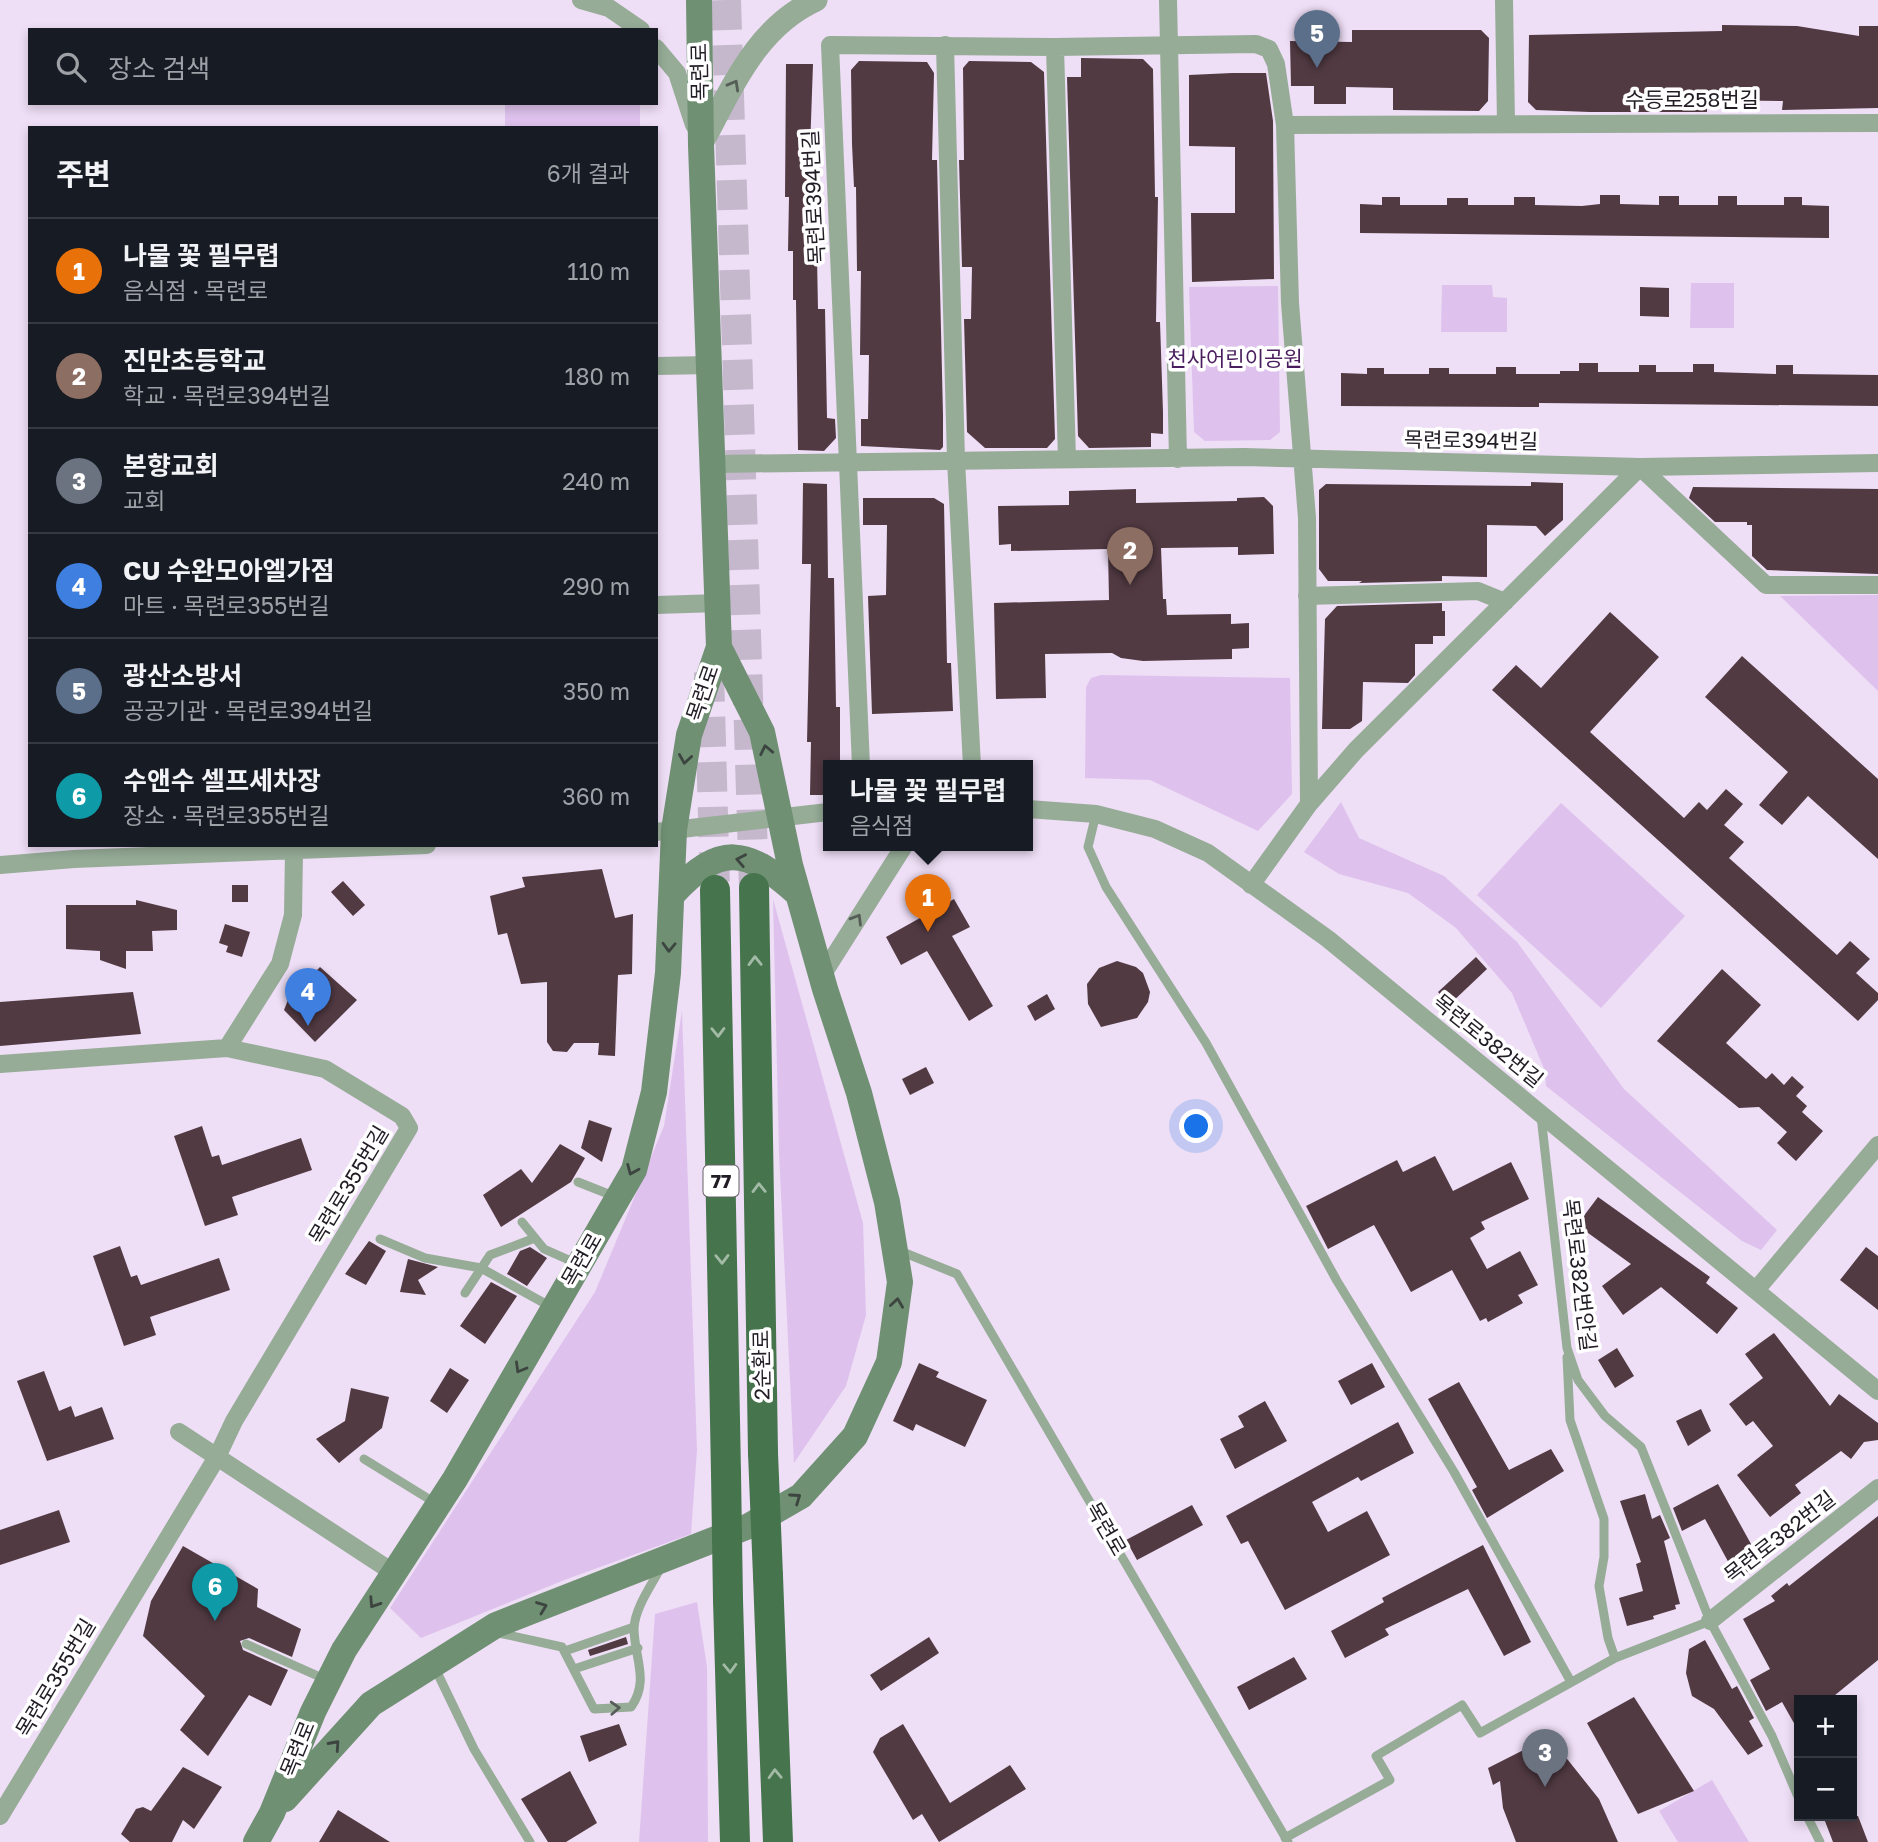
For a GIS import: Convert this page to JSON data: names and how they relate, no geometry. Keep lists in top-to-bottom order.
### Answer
{
  "streets": {
    "highway": ["77", "2순환로"],
    "main road": ["목련로"],
    "street": [
      "수등로258번길",
      "목련로394번길",
      "목련로382번길",
      "목련로355번길"
    ],
    "lane": ["목련로382번안길"]
  },
  "crossings": [
    ["목련로", "목련로394번길"],
    ["수등로258번길", "목련로394번길"],
    ["목련로382번길", "목련로382번안길"]
  ],
  "parks": ["천사어린이공원"],
  "page": {
    "pins": [
      "5",
      "2",
      "1",
      "4",
      "6",
      "3"
    ],
    "search": "장소 검색",
    "heading": ["주변", "6개 결과"],
    "list": [
      {
        "mark": "1",
        "name": "나물 꽃 필무렵",
        "note": "음식점 · 목련로",
        "value": "110 m"
      },
      {
        "mark": "2",
        "name": "진만초등학교",
        "note": "학교 · 목련로394번길",
        "value": "180 m"
      },
      {
        "mark": "3",
        "name": "본향교회",
        "note": "교회",
        "value": "240 m"
      },
      {
        "mark": "4",
        "name": "CU 수완모아엘가점",
        "note": "마트 · 목련로355번길",
        "value": "290 m"
      },
      {
        "mark": "5",
        "name": "광산소방서",
        "note": "공공기관 · 목련로394번길",
        "value": "350 m"
      },
      {
        "mark": "6",
        "name": "수앤수 셀프세차장",
        "note": "장소 · 목련로355번길",
        "value": "360 m"
      }
    ],
    "popup": ["나물 꽃 필무렵", "음식점"],
    "map_buttons": ["+", "−"]
  }
}
